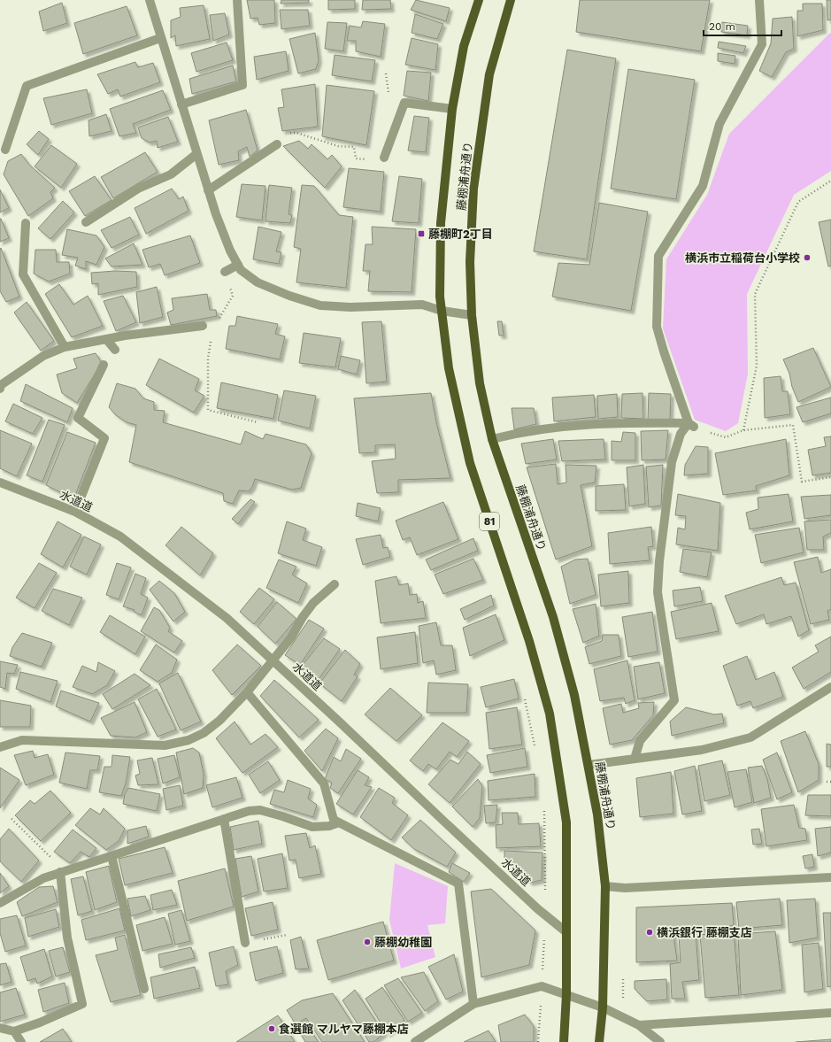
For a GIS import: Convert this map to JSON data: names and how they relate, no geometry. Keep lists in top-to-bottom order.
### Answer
{
  "streets": {
    "main road": ["藤棚浦舟通り", "81"],
    "street": ["水道道"]
  },
  "crossings": [
    ["藤棚浦舟通り", "水道道"]
  ],
  "places": {
    "transit": ["藤棚町2丁目"],
    "other": [
      "横浜市立稲荷台小学校",
      "横浜銀行 藤棚支店",
      "藤棚幼稚園",
      "食選館 マルヤマ藤棚本店"
    ]
  },
  "scale_bar": "20 m"
}
